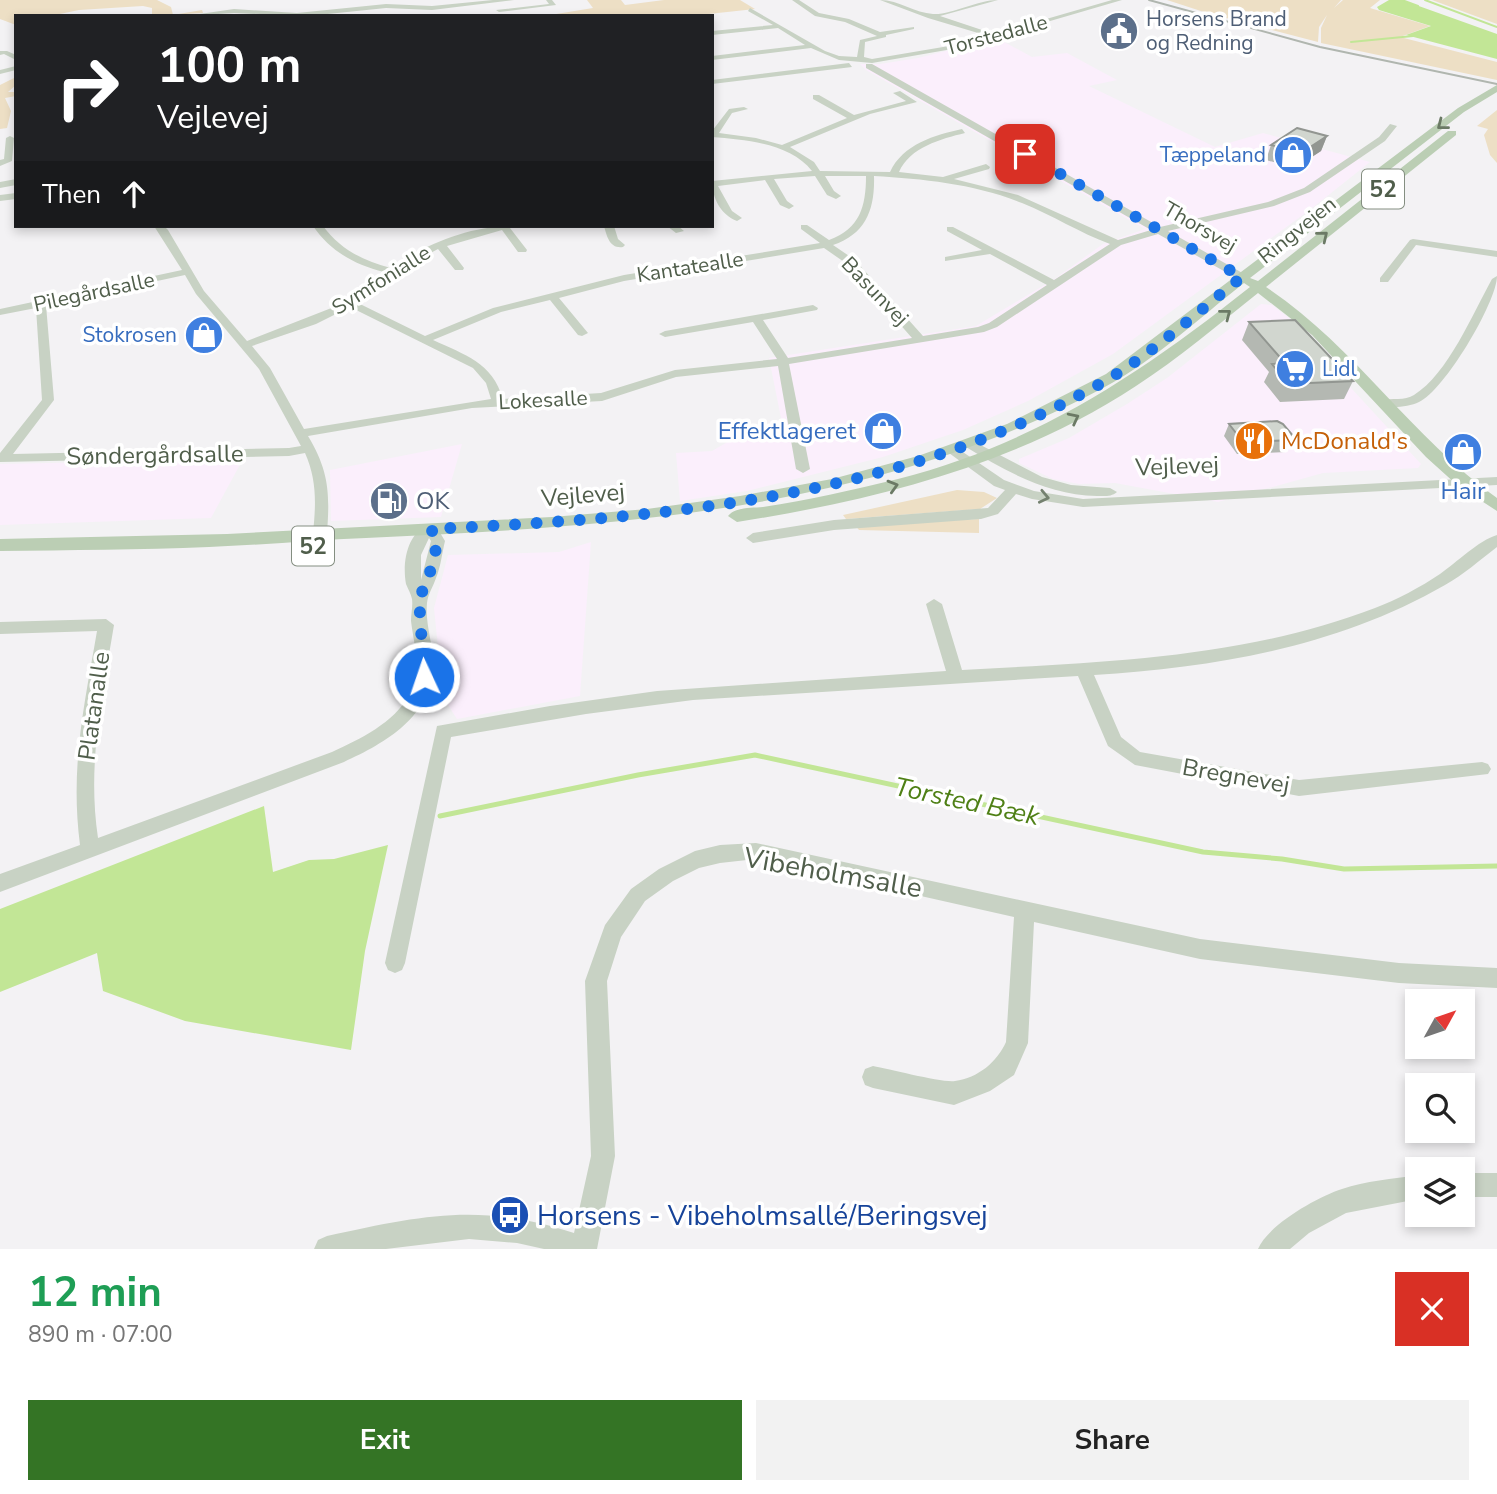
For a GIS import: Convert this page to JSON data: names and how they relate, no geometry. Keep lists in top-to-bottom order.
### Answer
{
  "streets": {
    "main road": [
      "52",
      "Thorsvej",
      "Ringvejen",
      "Vejlevej"
    ],
    "street": [
      "Torstedalle",
      "Kantatealle",
      "Symfonialle",
      "Basunvej",
      "Pilegårdsalle",
      "Lokesalle",
      "Søndergårdsalle",
      "Platanalle",
      "Bregnevej",
      "Vibeholmsalle"
    ]
  },
  "crossings": [
    ["Torstedalle", "Thorsvej"],
    ["Thorsvej", "Ringvejen"],
    ["Thorsvej", "Lokesalle"],
    ["Thorsvej", "Vejlevej"],
    ["Ringvejen", "Vejlevej"],
    ["Kantatealle", "Basunvej"],
    ["Basunvej", "Lokesalle"]
  ],
  "water": ["Torsted Bæk"],
  "places": {
    "public building": ["Horsens Brand og Redning"],
    "shop": [
      "Tæppeland",
      "Stokrosen",
      "Effektlageret",
      "Hair"
    ],
    "supermarket": ["Lidl"],
    "restaurant": ["McDonald's"],
    "fuel station": ["OK"],
    "bus stop": ["Horsens - Vibeholmsallé/Beringsvej"]
  },
  "north": "top right",
  "page": {
    "turn": ["100 m", "Vejlevej"],
    "then": "Then",
    "heading": ["12 min", "890 m · 07:00"],
    "buttons": ["Exit", "Share"]
  }
}
